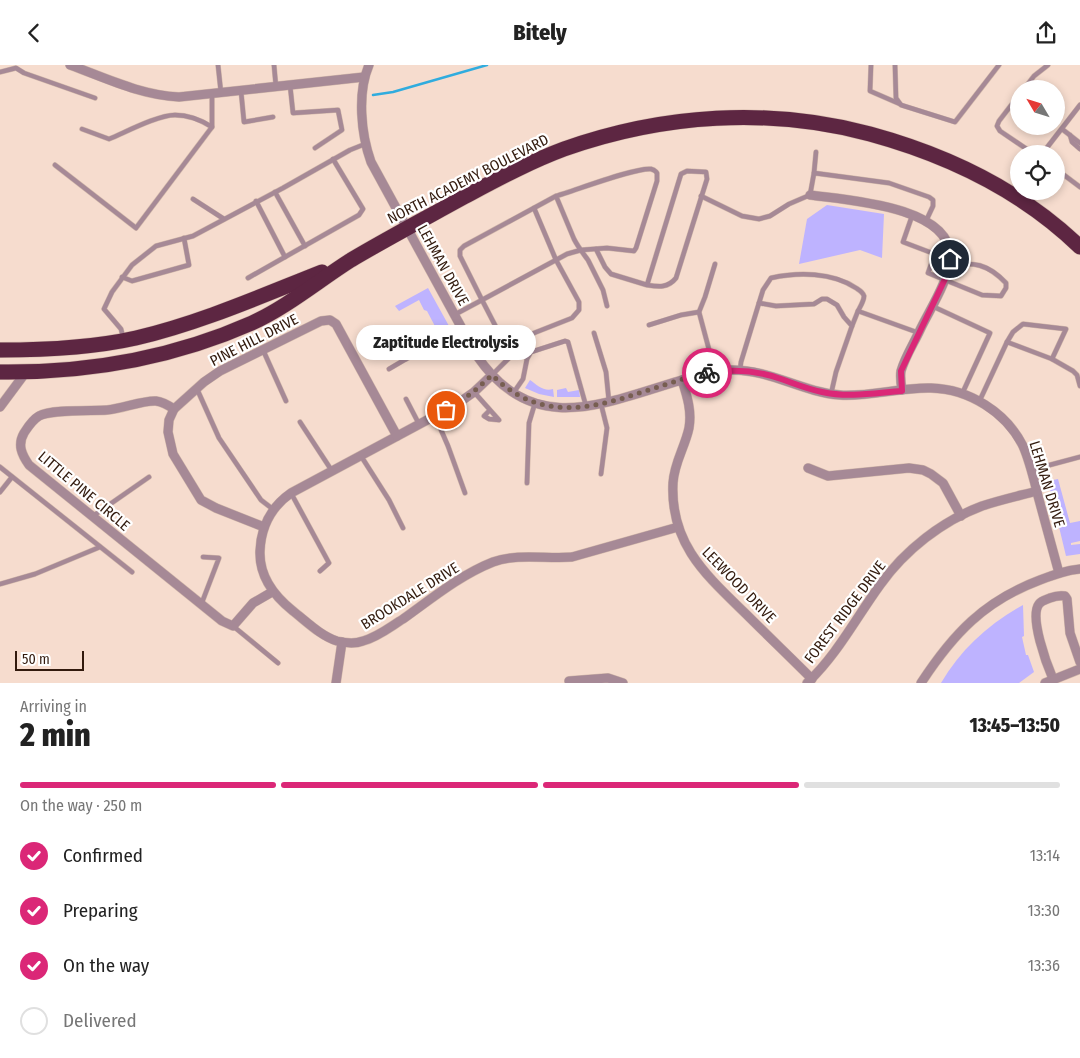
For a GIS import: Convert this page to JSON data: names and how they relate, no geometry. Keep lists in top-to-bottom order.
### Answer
{
  "streets": {
    "highway": ["NORTH ACADEMY BOULEVARD"],
    "street": [
      "LEHMAN DRIVE",
      "PINE HILL DRIVE",
      "LITTLE PINE CIRCLE",
      "LEEWOOD DRIVE",
      "BROOKDALE DRIVE",
      "FOREST RIDGE DRIVE"
    ]
  },
  "crossings": [
    ["NORTH ACADEMY BOULEVARD", "LEHMAN DRIVE"],
    ["LEHMAN DRIVE", "LEEWOOD DRIVE"],
    ["LEHMAN DRIVE", "FOREST RIDGE DRIVE"],
    ["PINE HILL DRIVE", "LITTLE PINE CIRCLE"],
    ["LEEWOOD DRIVE", "BROOKDALE DRIVE"],
    ["LEEWOOD DRIVE", "FOREST RIDGE DRIVE"]
  ],
  "places": ["Zaptitude Electrolysis"],
  "scale_bar": "50 m",
  "north": "top left",
  "page": {
    "header": "Bitely",
    "bubble": "Zaptitude Electrolysis",
    "scale": "50 m",
    "heading": ["2 min", "Arriving in", "13:45–13:50"],
    "bar": "On the way · 250 m",
    "list": [
      ["Confirmed", "13:14"],
      ["Preparing", "13:30"],
      ["On the way", "13:36"],
      "Delivered"
    ]
  }
}
